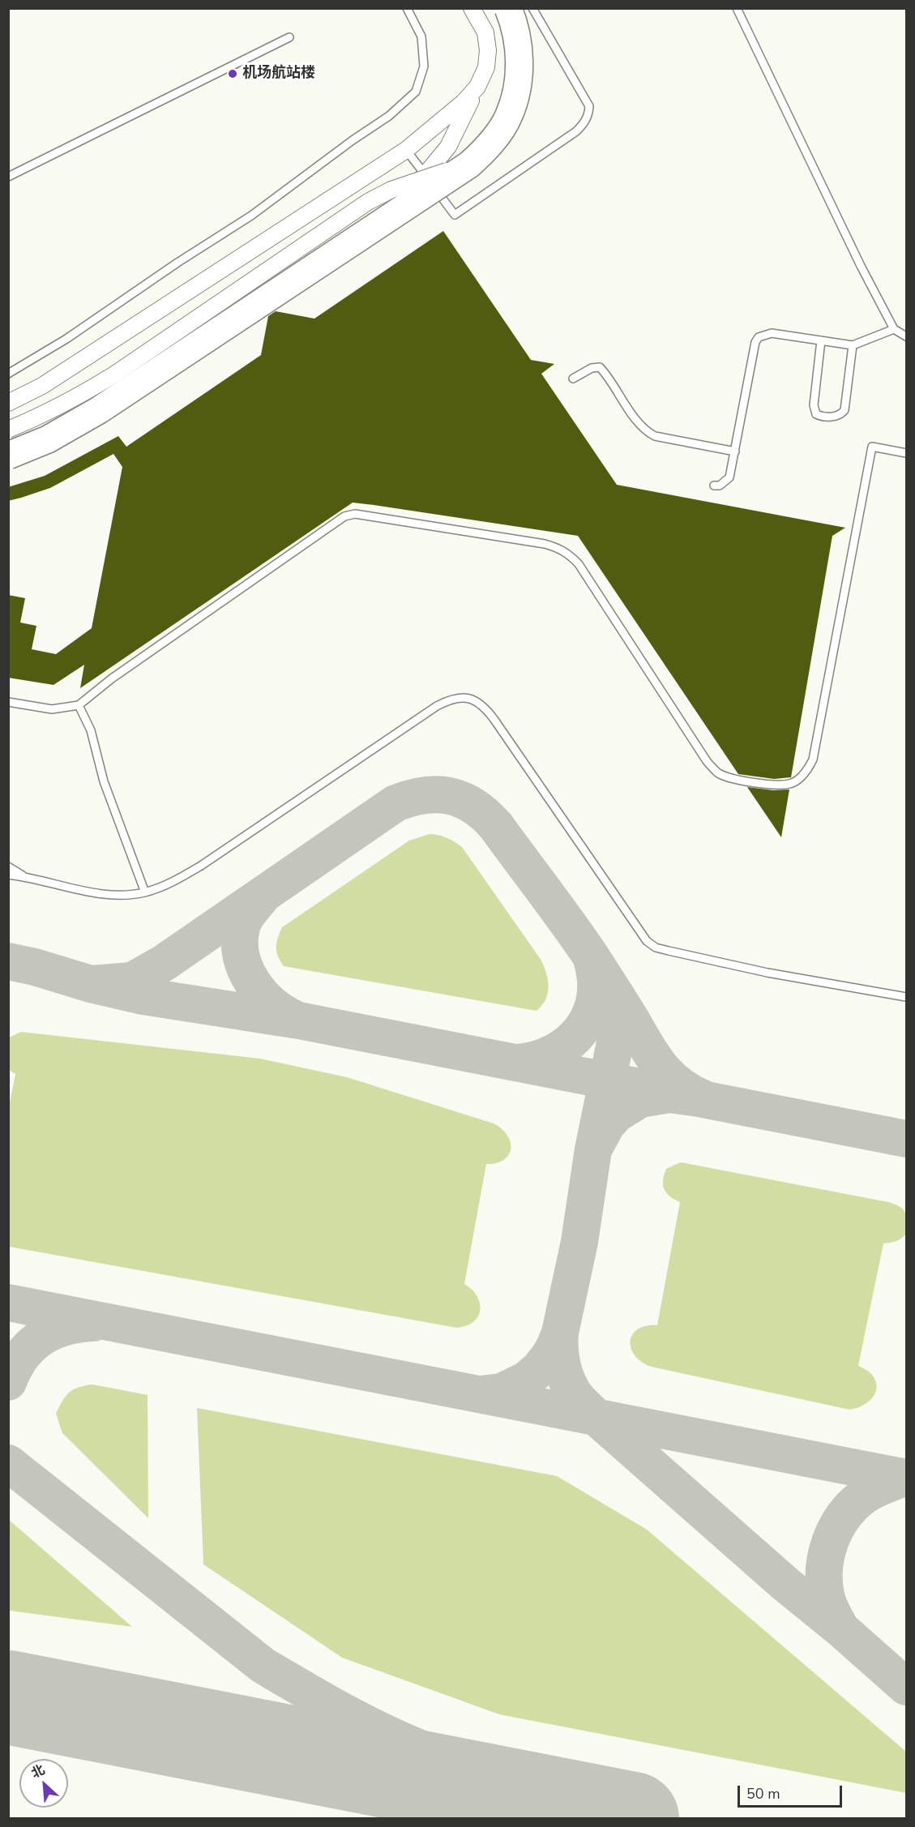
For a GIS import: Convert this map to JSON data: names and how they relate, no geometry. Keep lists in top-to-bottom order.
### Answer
{
  "places": ["机场航站楼"],
  "scale_bar": "50 m",
  "north": "top left"
}
